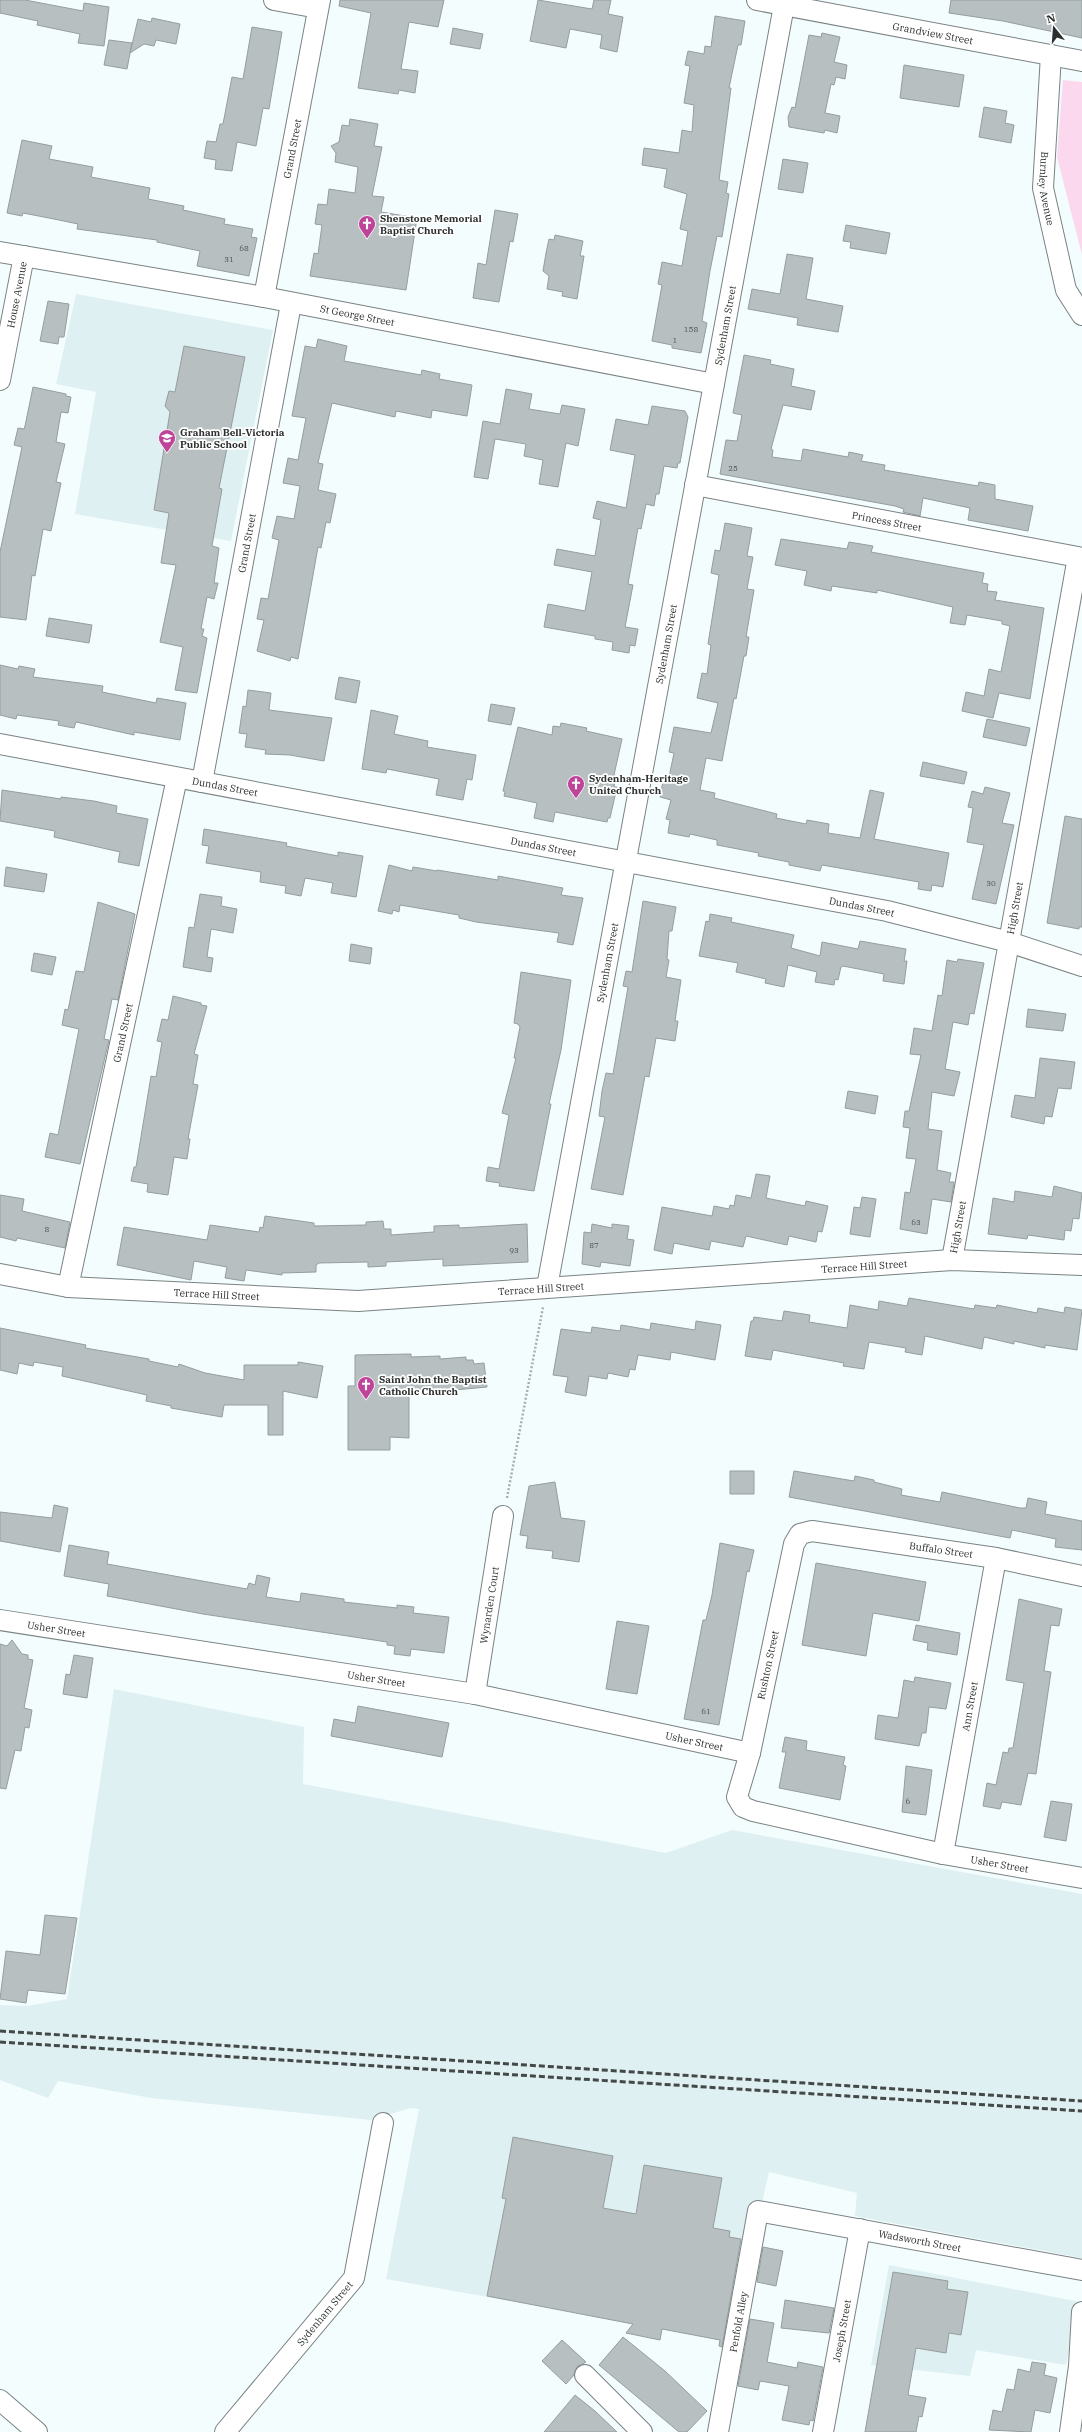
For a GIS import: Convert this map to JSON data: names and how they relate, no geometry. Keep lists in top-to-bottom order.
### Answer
{
  "streets": {
    "street": [
      "Grandview Street",
      "Grand Street",
      "Burnley Avenue",
      "House Avenue",
      "St George Street",
      "Sydenham Street",
      "Princess Street",
      "Dundas Street",
      "High Street",
      "Terrace Hill Street",
      "Buffalo Street",
      "Wynarden Court",
      "Usher Street",
      "Rushton Street",
      "Ann Street",
      "Wadsworth Street",
      "Penfold Alley",
      "Joseph Street"
    ]
  },
  "crossings": [
    ["Grandview Street", "Burnley Avenue"],
    ["Grandview Street", "Sydenham Street"],
    ["Grand Street", "St George Street"],
    ["Grand Street", "Dundas Street"],
    ["Grand Street", "Terrace Hill Street"],
    ["House Avenue", "St George Street"],
    ["St George Street", "Sydenham Street"],
    ["Sydenham Street", "Princess Street"],
    ["Sydenham Street", "Dundas Street"],
    ["Sydenham Street", "Terrace Hill Street"],
    ["Princess Street", "High Street"],
    ["Dundas Street", "High Street"],
    ["High Street", "Terrace Hill Street"],
    ["Buffalo Street", "Rushton Street"],
    ["Buffalo Street", "Ann Street"],
    ["Wynarden Court", "Usher Street"],
    ["Usher Street", "Rushton Street"],
    ["Usher Street", "Ann Street"],
    ["Wadsworth Street", "Penfold Alley"],
    ["Wadsworth Street", "Joseph Street"]
  ],
  "places": {
    "church": ["Shenstone Memorial Baptist Church", "Sydenham-Heritage United Church", "Saint John the Baptist Catholic Church"],
    "school or university": ["Graham Bell-Victoria Public School"]
  },
  "house_numbers": [
    "68",
    "31",
    "158",
    "1",
    "25",
    "30",
    "63",
    "8",
    "87",
    "93",
    "61",
    "6"
  ],
  "north": "top"
}
